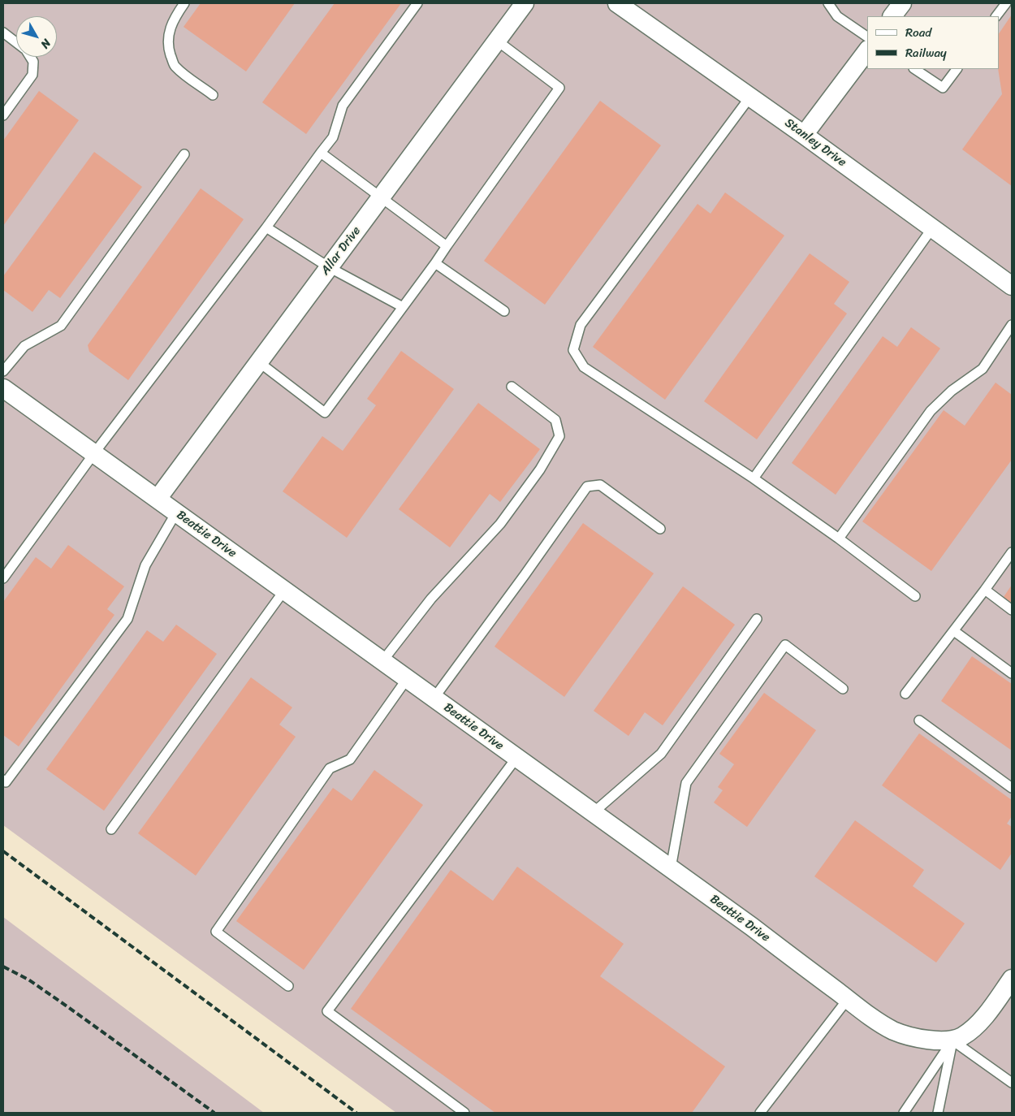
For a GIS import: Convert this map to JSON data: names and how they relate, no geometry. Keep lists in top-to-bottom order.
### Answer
{
  "streets": {
    "street": ["Stanley Drive", "Allar Drive", "Beattie Drive"]
  },
  "crossings": [
    ["Allar Drive", "Beattie Drive"]
  ],
  "legend": ["Road", "Railway"],
  "north": "bottom right"
}
